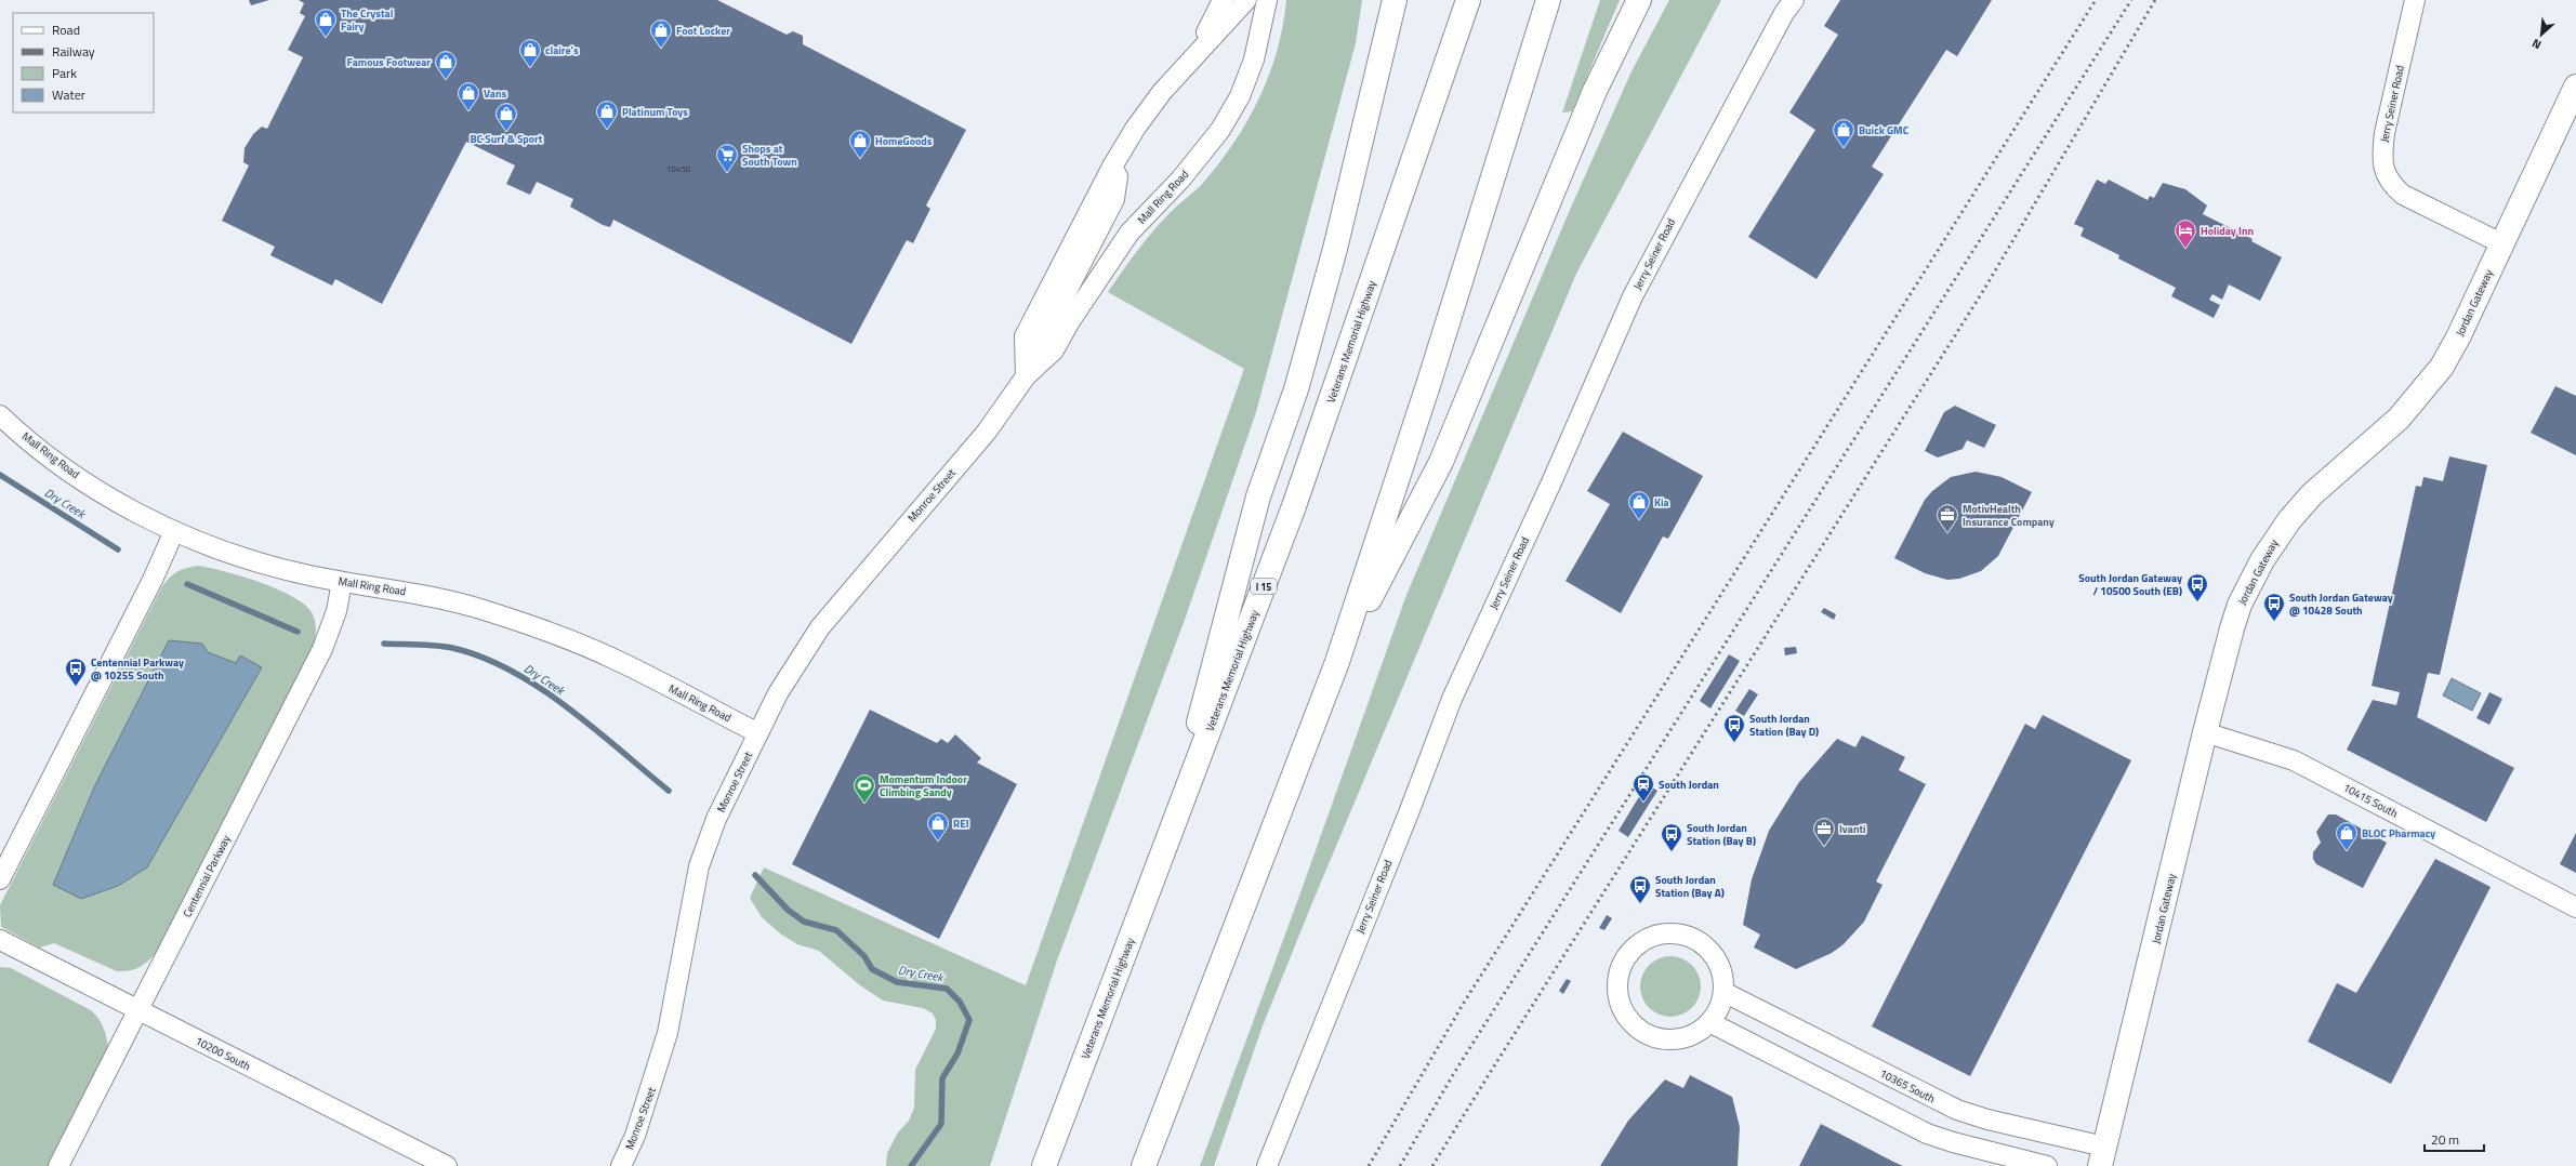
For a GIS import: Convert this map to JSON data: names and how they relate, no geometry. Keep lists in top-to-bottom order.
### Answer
{
  "streets": {
    "main road": ["Jordan Gateway", "Veterans Memorial Highway", "I 15"],
    "street": [
      "Jerry Seiner Road",
      "Mall Ring Road",
      "Monroe Street",
      "10415 South",
      "Centennial Parkway",
      "10200 South",
      "10365 South"
    ]
  },
  "crossings": [
    ["Jerry Seiner Road", "Jordan Gateway"],
    ["Mall Ring Road", "Monroe Street"],
    ["Mall Ring Road", "Centennial Parkway"],
    ["Jordan Gateway", "10415 South"],
    ["Jordan Gateway", "10365 South"],
    ["Centennial Parkway", "10200 South"]
  ],
  "water": ["Dry Creek"],
  "places": {
    "shop": [
      "The Crystal Fairy",
      "Foot Locker",
      "claire's",
      "Famous Footwear",
      "Vans",
      "Platinum Toys",
      "BC Surf & Sport",
      "Buick GMC",
      "HomeGoods",
      "Kia",
      "REI",
      "BLOC Pharmacy"
    ],
    "supermarket": ["Shops at South Town"],
    "hotel": ["Holiday Inn"],
    "office": ["MotivHealth Insurance Company", "Ivanti"],
    "bus stop": [
      "South Jordan Gateway / 10500 South (EB)",
      "South Jordan Gateway @ 10428 South",
      "Centennial Parkway @ 10255 South",
      "South Jordan Station (Bay D)",
      "South Jordan Station (Bay B)",
      "South Jordan Station (Bay A)"
    ],
    "station": ["South Jordan"],
    "sports": ["Momentum Indoor Climbing Sandy"]
  },
  "house_numbers": ["10450"],
  "legend": [
    "Road",
    "Railway",
    "Park",
    "Water"
  ],
  "scale_bar": "20 m",
  "north": "bottom left"
}
